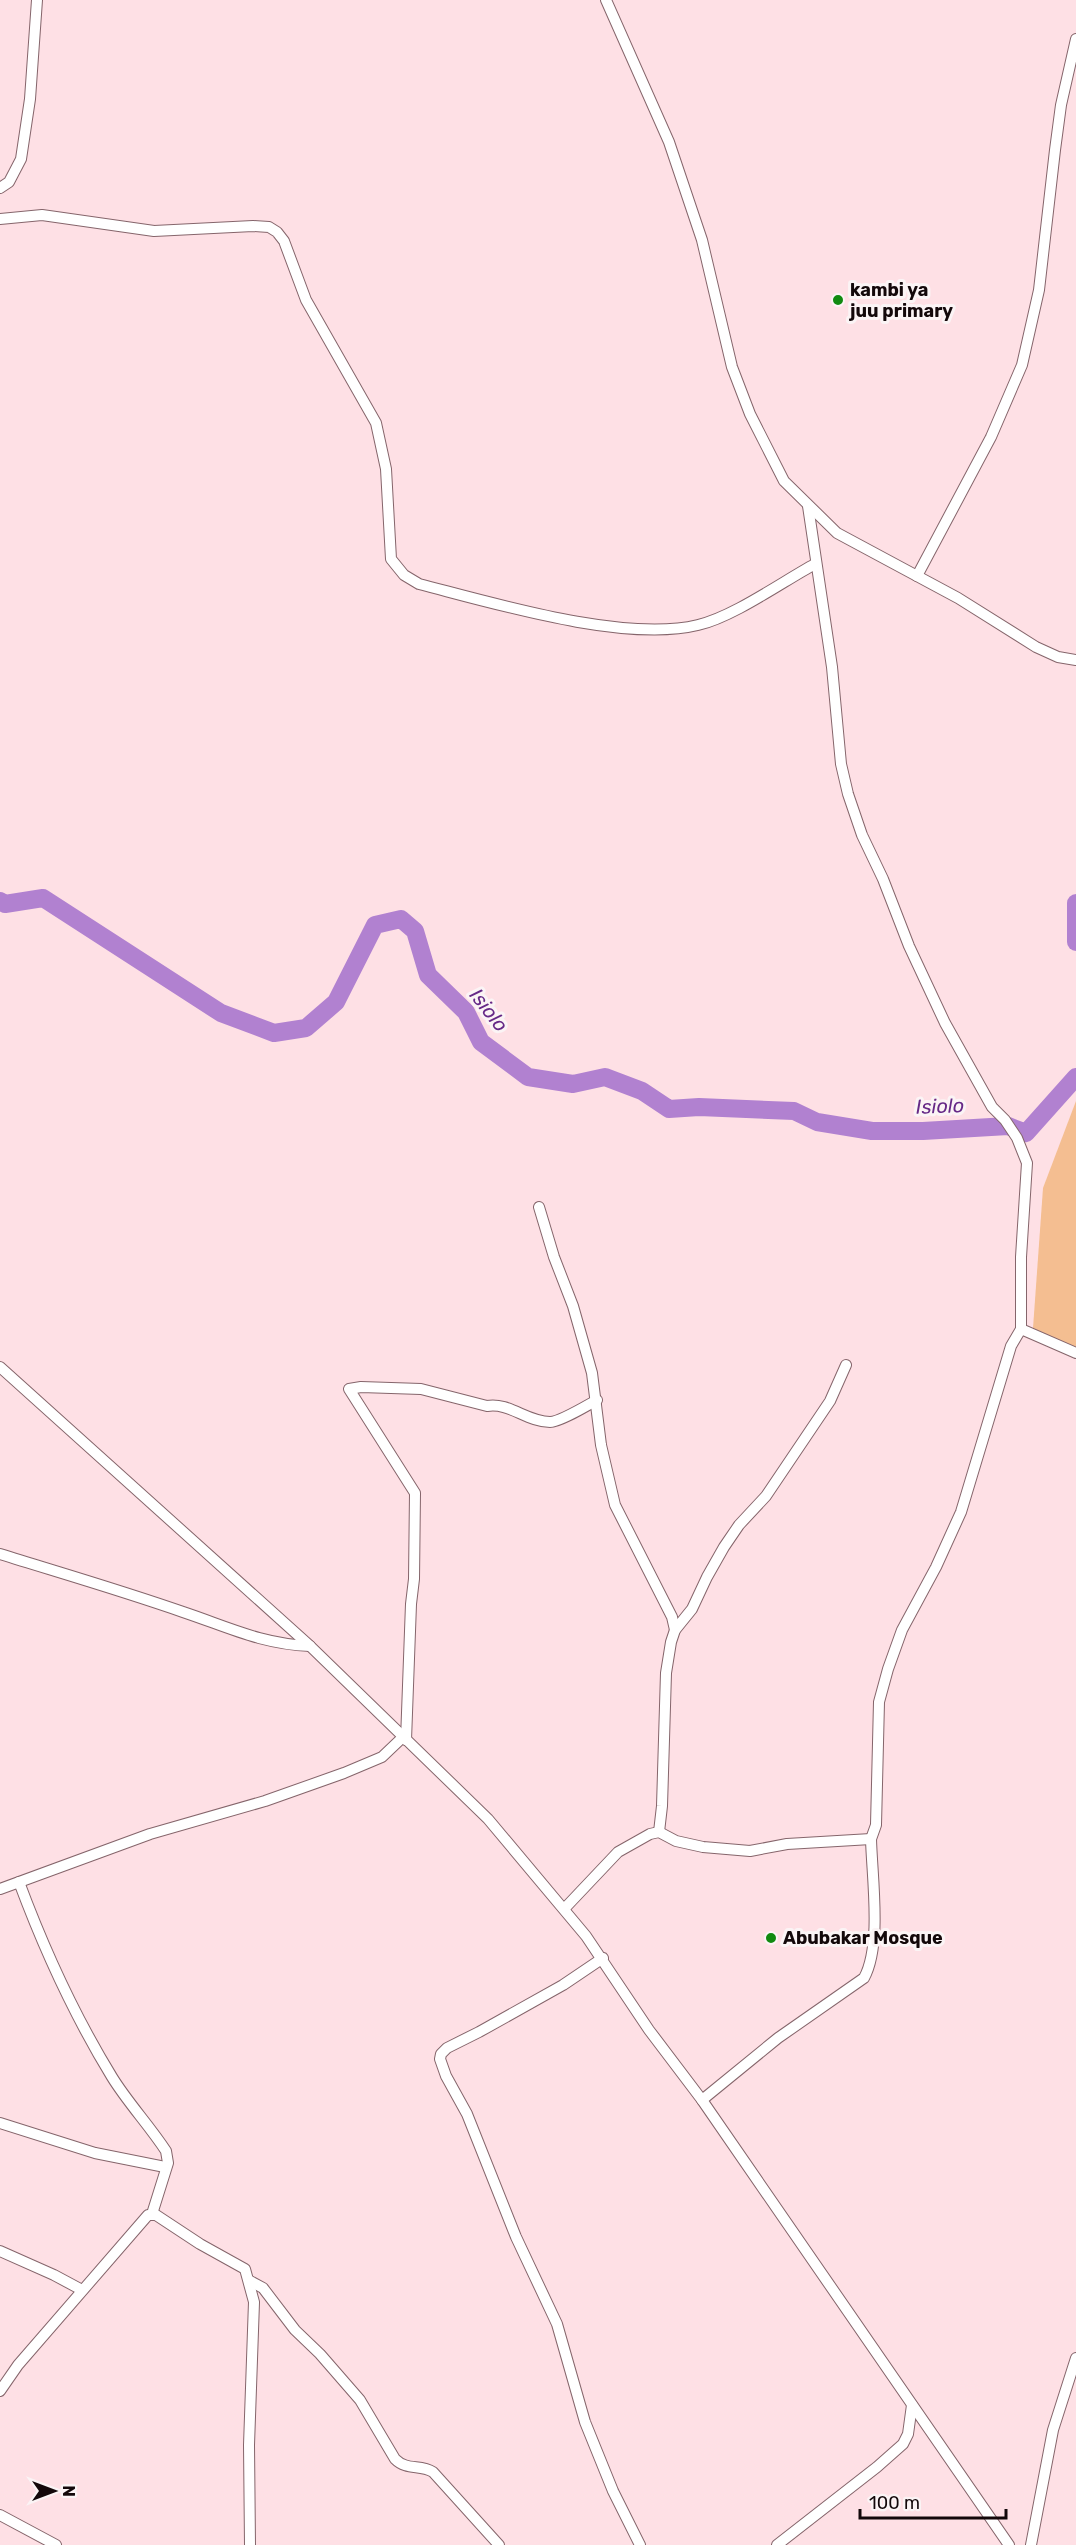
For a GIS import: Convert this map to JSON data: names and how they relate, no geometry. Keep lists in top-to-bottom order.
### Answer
{
  "water": ["Isiolo"],
  "places": ["kambi ya juu primary", "Abubakar Mosque"],
  "scale_bar": "100 m",
  "north": "right"
}
